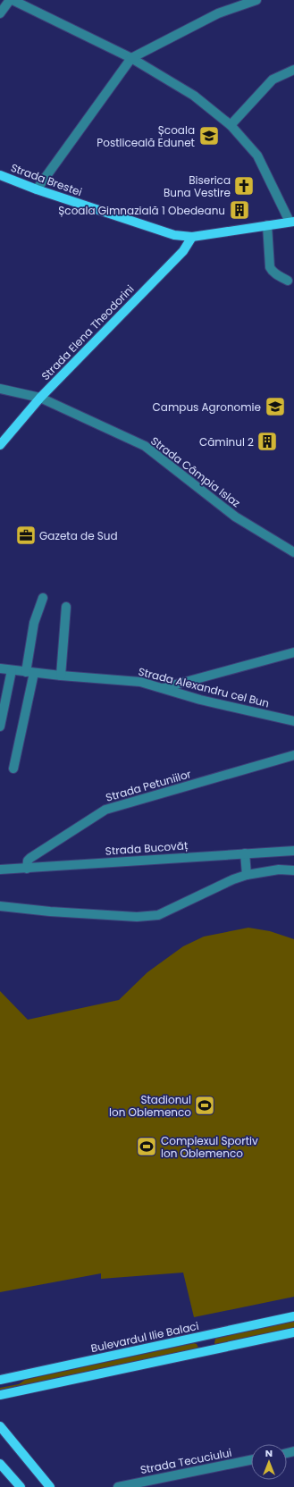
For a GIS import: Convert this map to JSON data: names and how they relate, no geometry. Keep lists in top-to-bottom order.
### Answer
{
  "streets": {
    "main road": ["Strada Brestei", "Strada Elena Theodorini", "Bulevardul Ilie Balaci"],
    "street": [
      "Strada Câmpia Islaz",
      "Strada Alexandru cel Bun",
      "Strada Petuniilor",
      "Strada Bucovăț",
      "Strada Tecuciului"
    ]
  },
  "crossings": [
    ["Strada Brestei", "Strada Elena Theodorini"],
    ["Strada Elena Theodorini", "Strada Câmpia Islaz"],
    ["Strada Petuniilor", "Strada Bucovăț"]
  ],
  "places": {
    "school or university": ["Școala Postliceală Edunet", "Campus Agronomie"],
    "church": ["Biserica Buna Vestire"],
    "building": ["Școala Gimnazială 1 Obedeanu", "Căminul 2"],
    "office": ["Gazeta de Sud"],
    "sports": ["Stadionul Ion Oblemenco", "Complexul Sportiv Ion Oblemenco"]
  },
  "north": "top"
}
